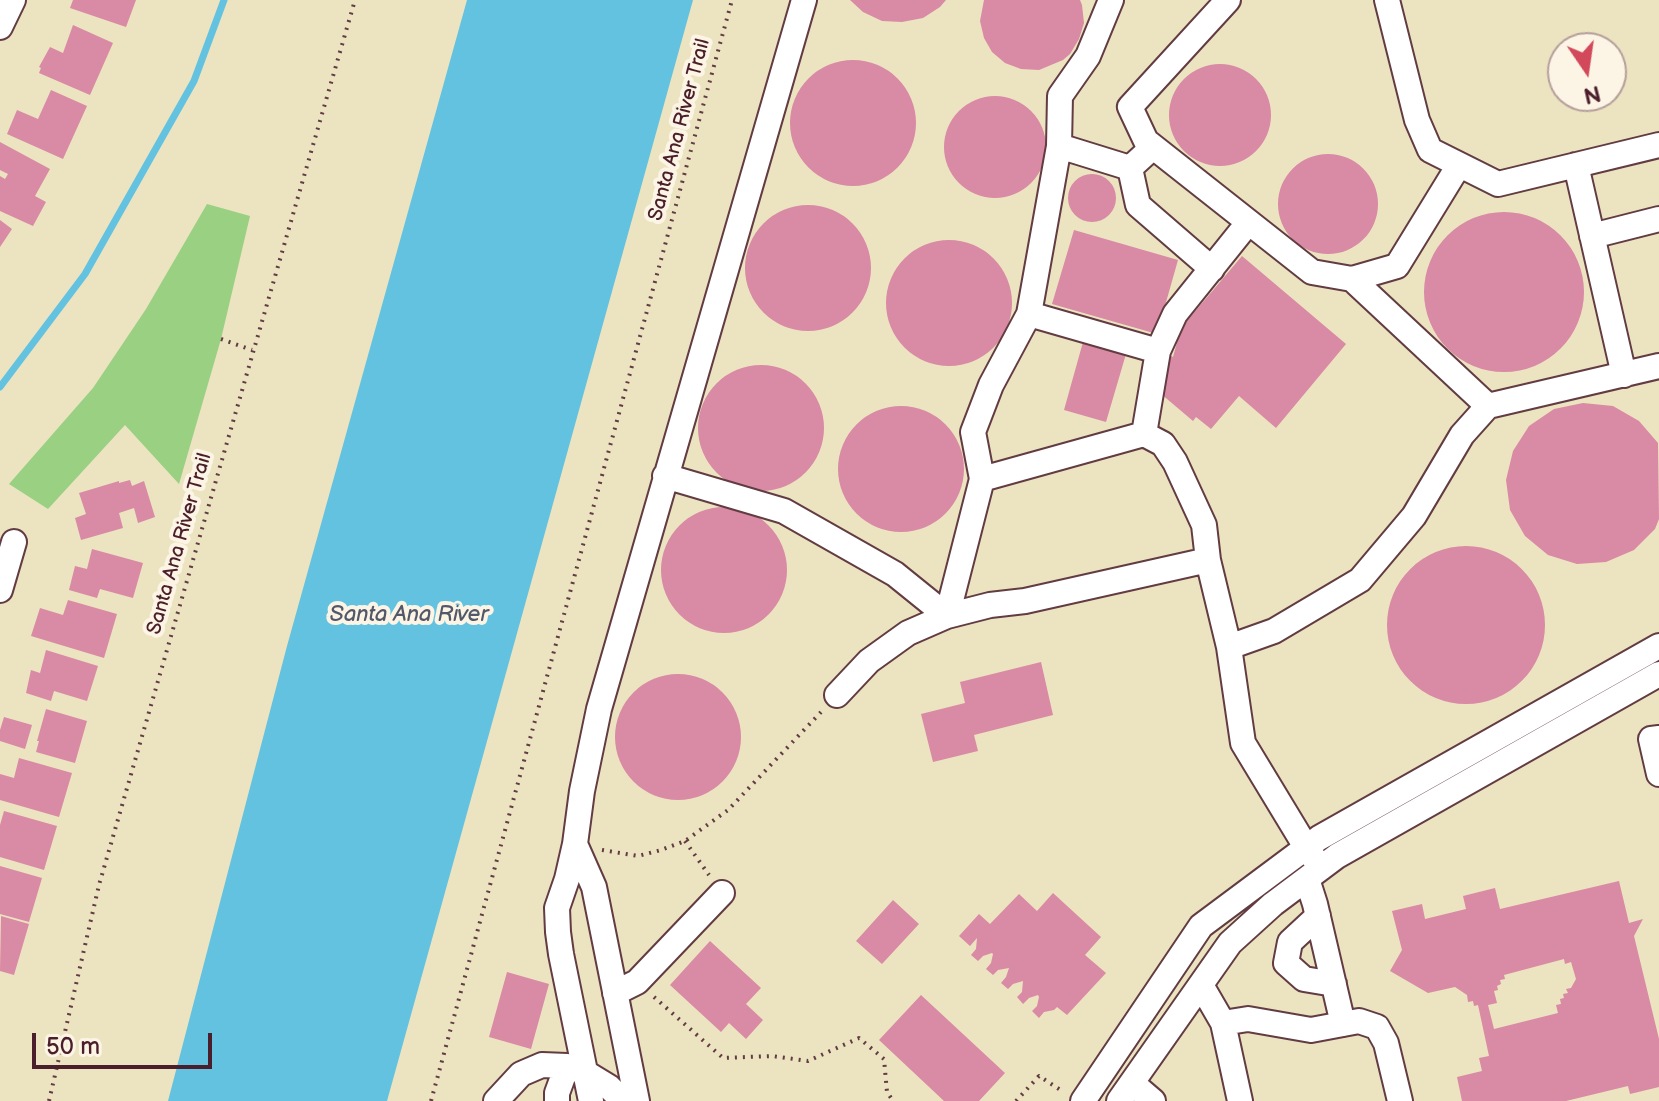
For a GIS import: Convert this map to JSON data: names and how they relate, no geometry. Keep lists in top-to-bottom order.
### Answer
{
  "streets": {
    "path": ["Santa Ana River Trail"]
  },
  "water": ["Santa Ana River"],
  "scale_bar": "50 m",
  "north": "bottom"
}
